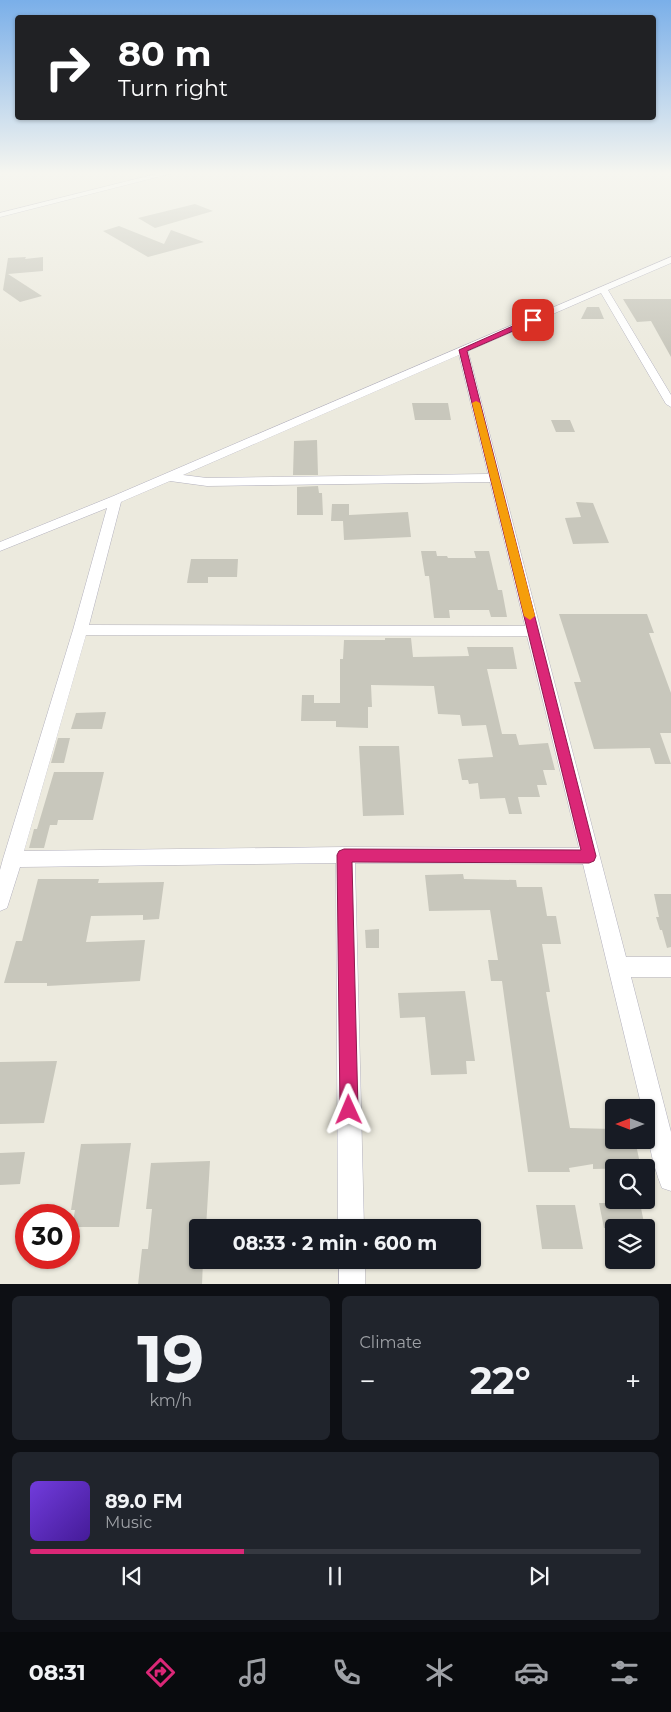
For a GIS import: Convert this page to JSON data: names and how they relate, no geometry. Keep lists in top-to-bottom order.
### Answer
{
  "north": "left",
  "page": {
    "turn": ["80 m", "Turn right"],
    "limit": "30",
    "trip": "08:33 · 2 min · 600 m",
    "tile": [
      ["19", "km/h"],
      "Climate"
    ],
    "heat": ["−", "22°", "+"],
    "song": ["89.0 FM", "Music"],
    "tabs": "08:31"
  }
}
